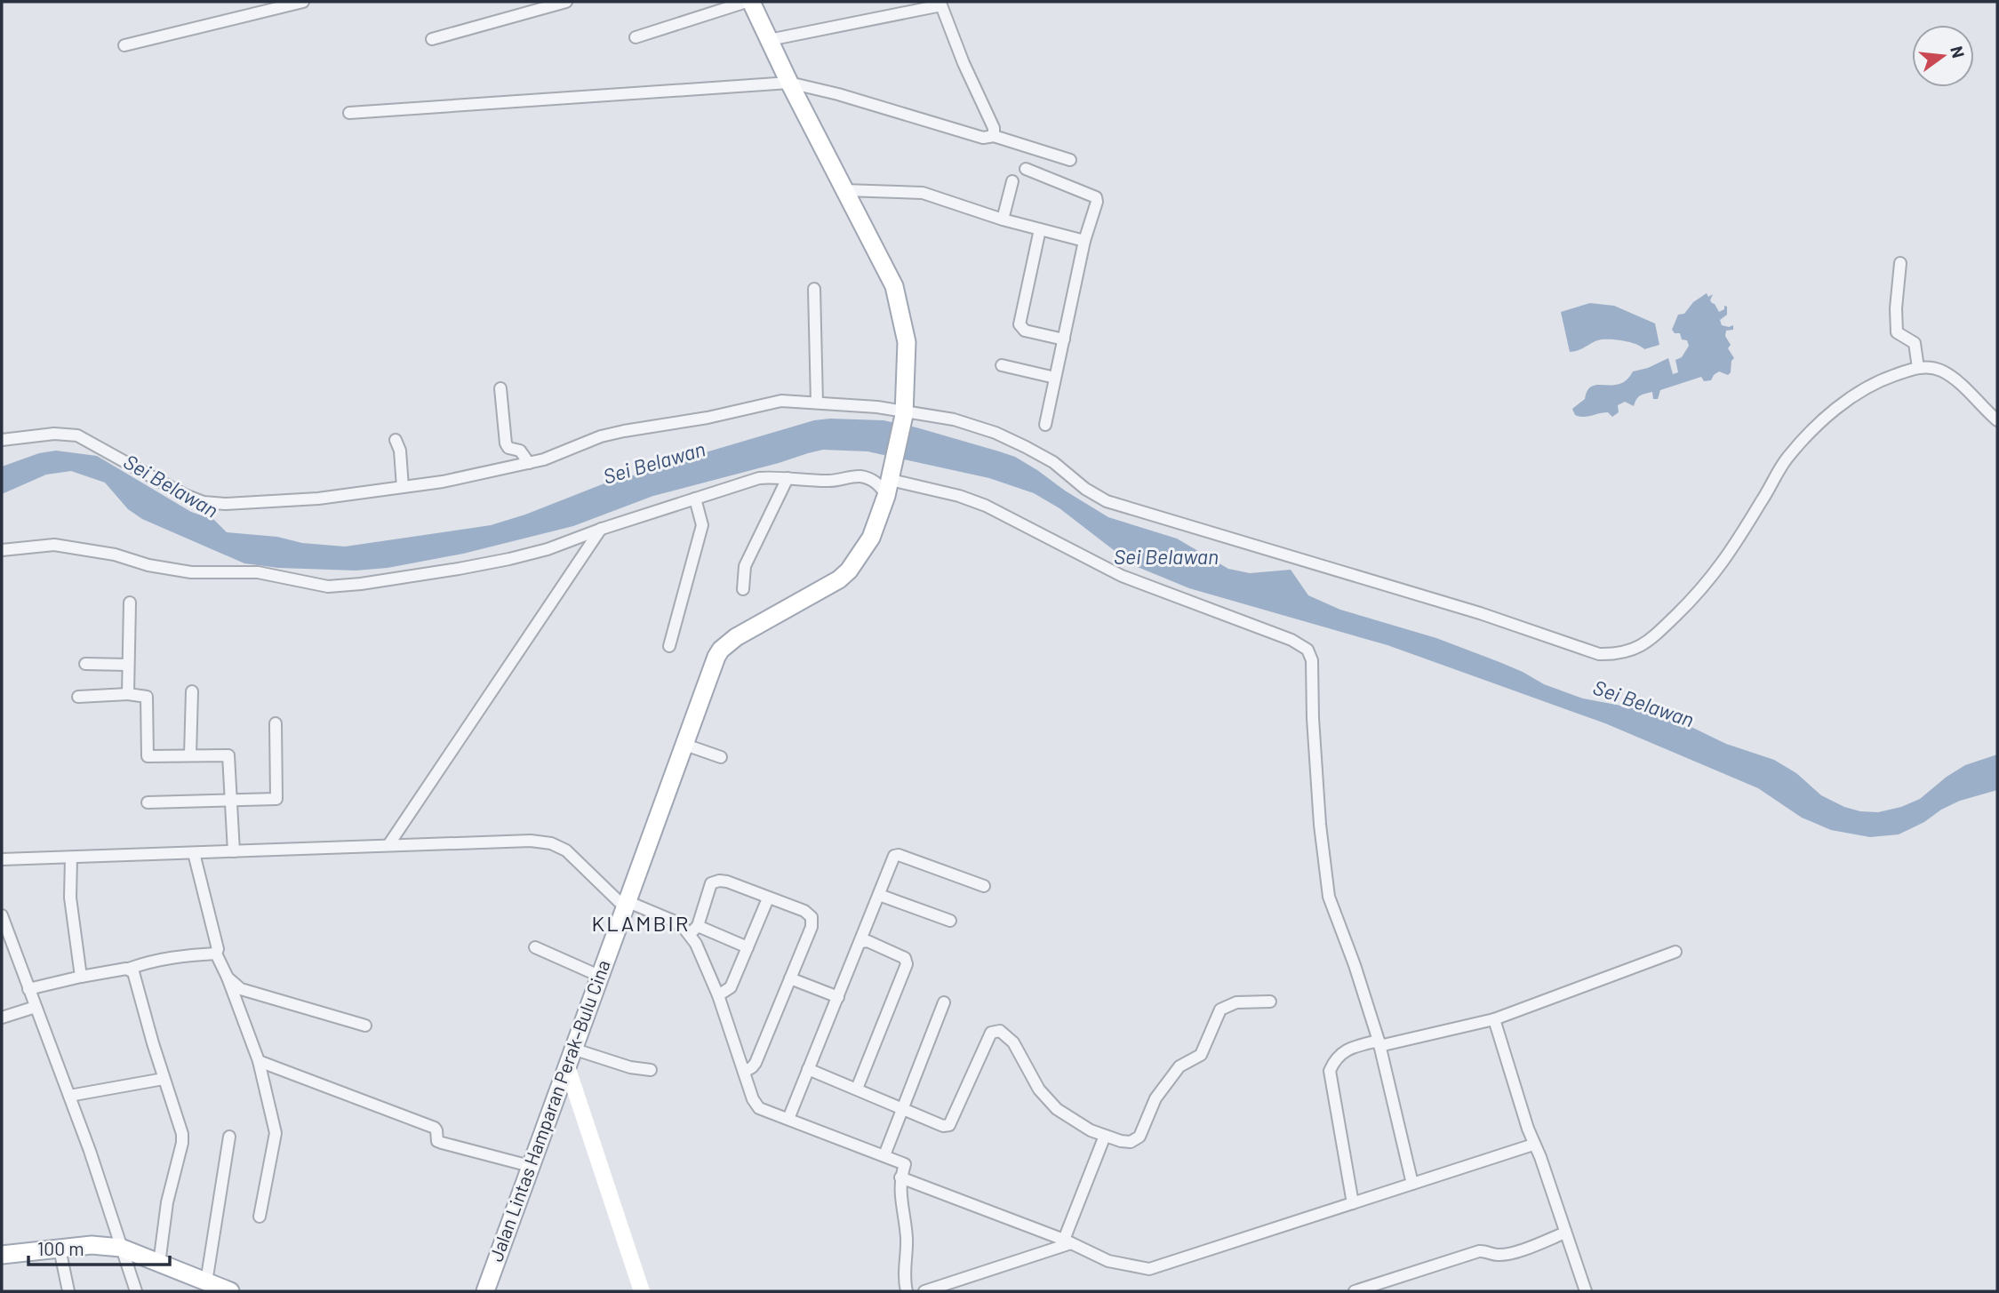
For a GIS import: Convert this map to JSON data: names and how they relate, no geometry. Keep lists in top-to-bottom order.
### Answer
{
  "streets": {
    "main road": ["Jalan Lintas Hamparan Perak–Bulu Cina"]
  },
  "districts": ["KLAMBIR"],
  "water": ["Sei Belawan"],
  "scale_bar": "100 m",
  "north": "right"
}
